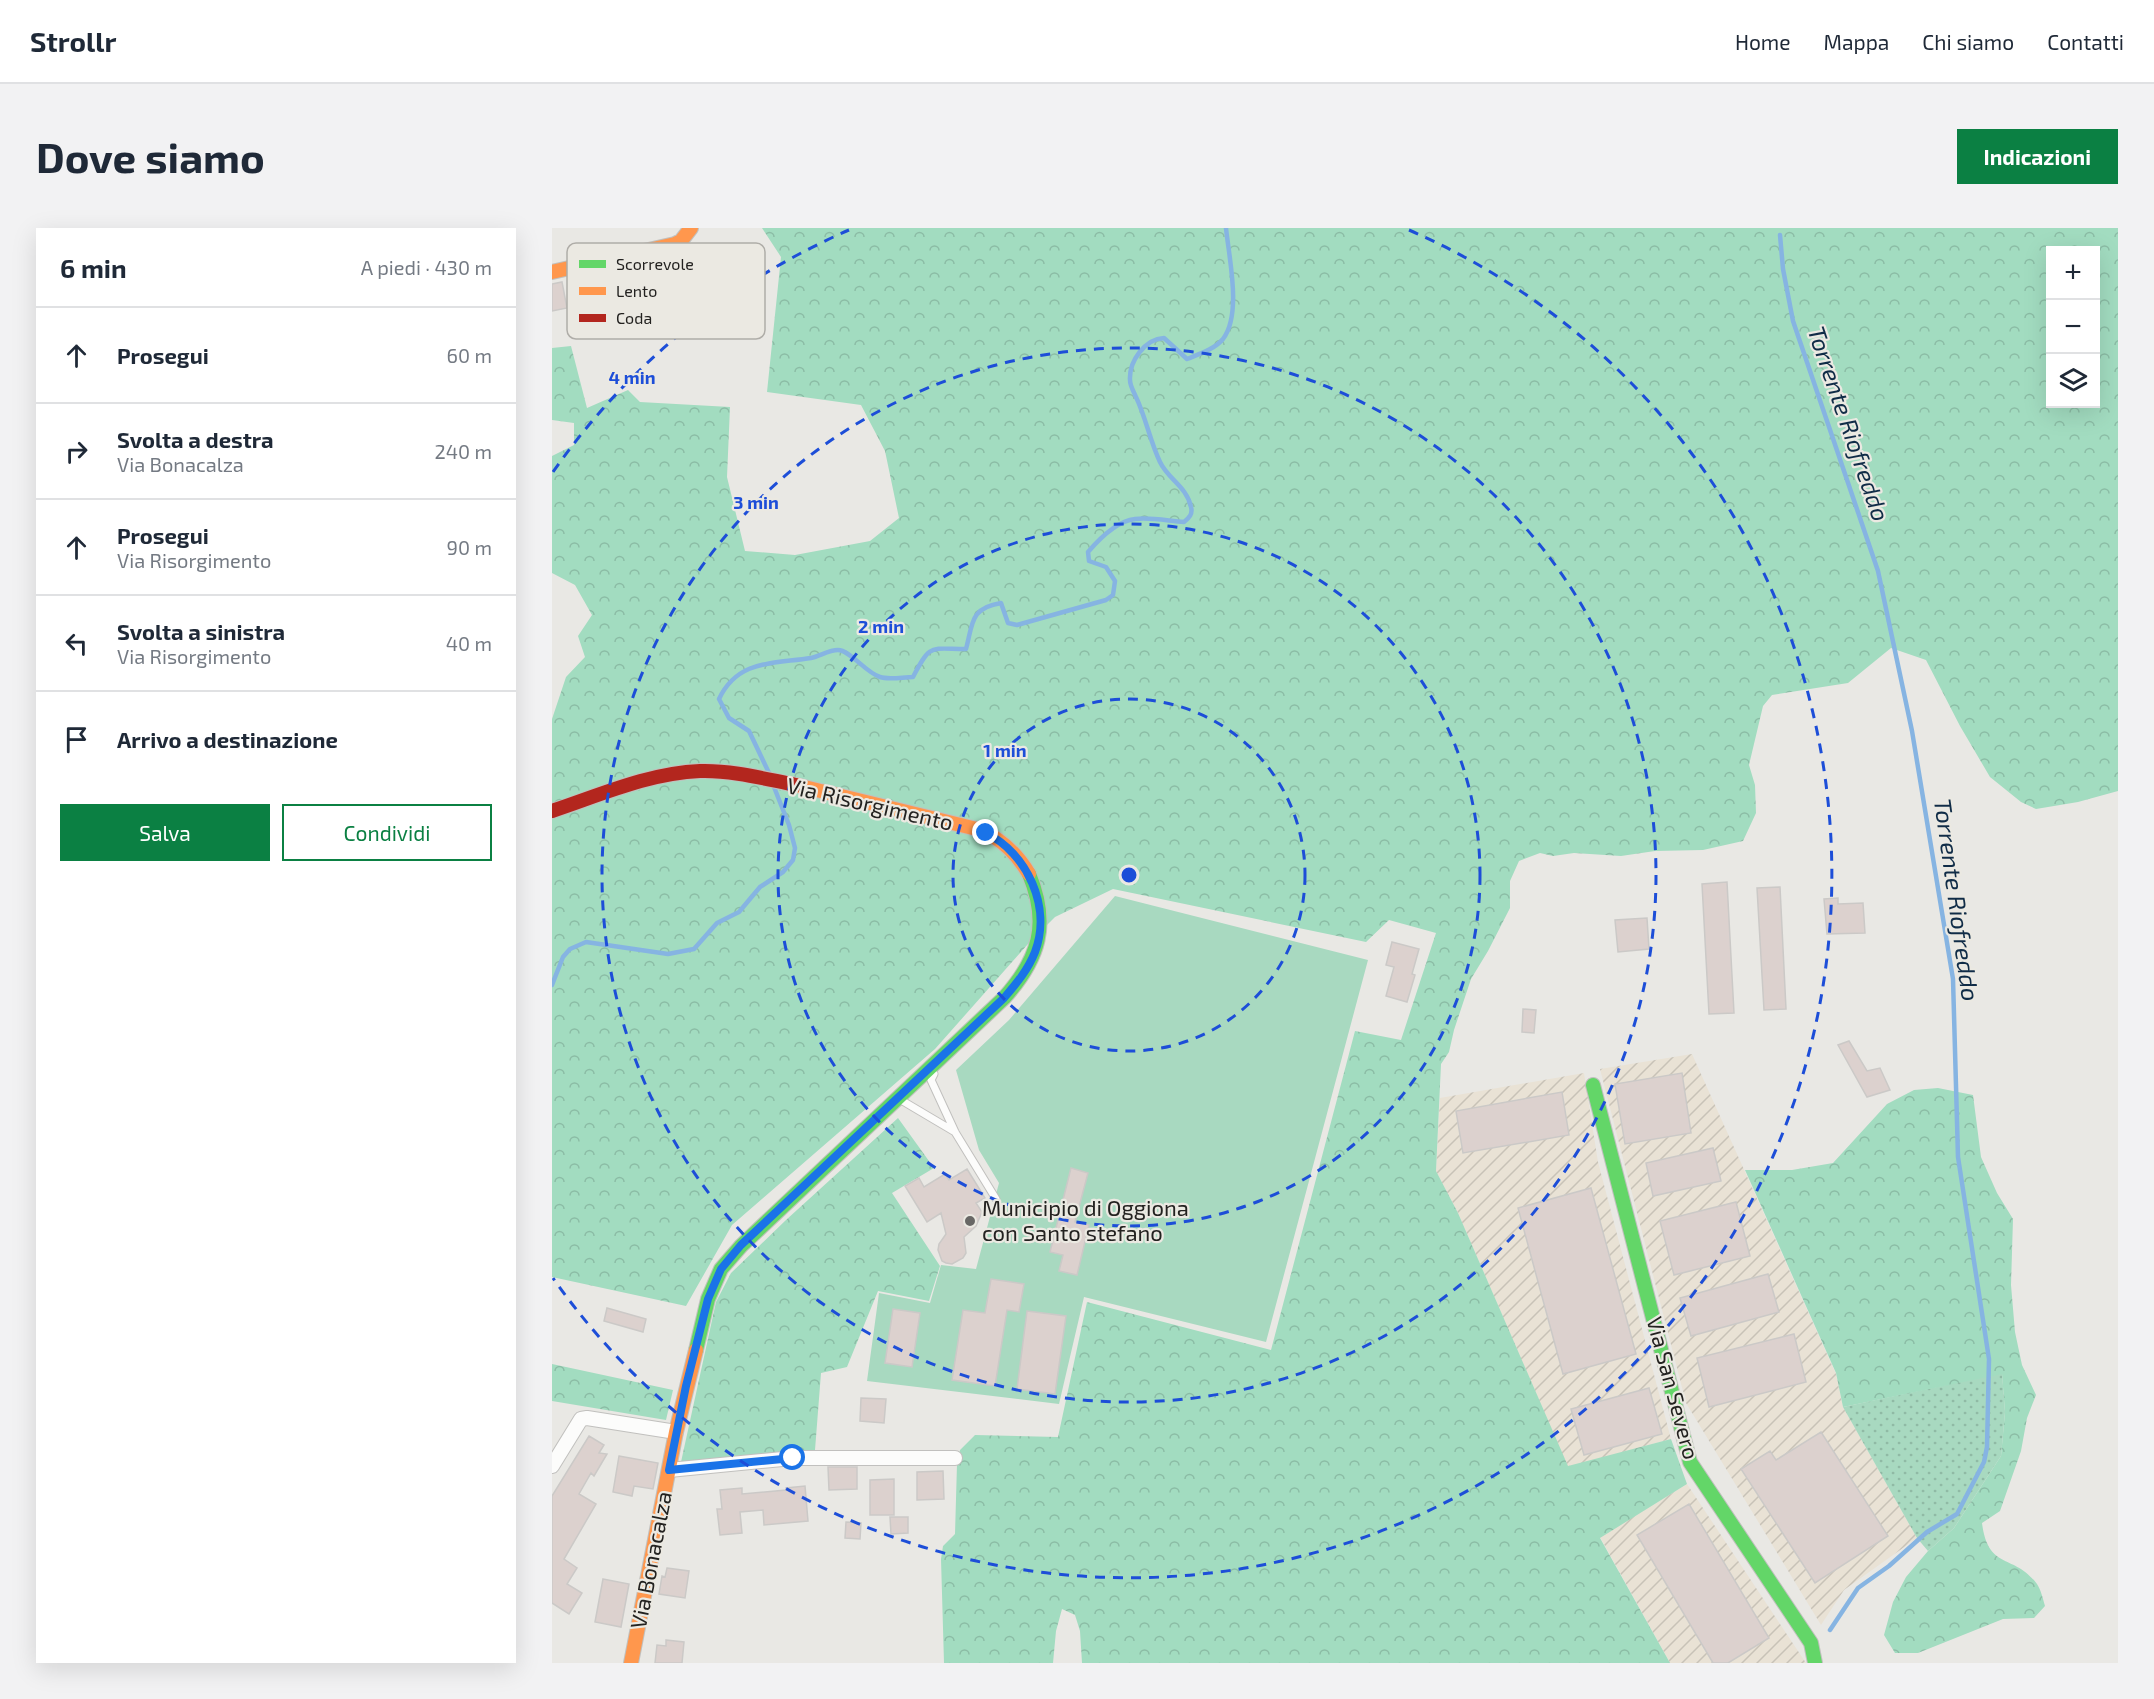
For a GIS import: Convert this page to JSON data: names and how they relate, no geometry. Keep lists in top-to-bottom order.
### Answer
{
  "streets": {
    "street": ["Via Risorgimento", "Via San Severo", "Via Bonacalza"]
  },
  "crossings": [
    ["Via Risorgimento", "Via Bonacalza"]
  ],
  "water": ["Torrente Riofreddo"],
  "places": ["Municipio di Oggiona con Santo stefano"],
  "legend": ["Scorrevole", "Lento", "Coda"],
  "page": {
    "header": "Strollr",
    "nav": [
      "Home",
      "Mappa",
      "Chi siamo",
      "Contatti"
    ],
    "buttons": [
      "Indicazioni",
      ["Salva", "Condividi"]
    ],
    "title": "Dove siamo",
    "heading": ["6 min", "A piedi · 430 m"],
    "map_buttons": ["+", "−"],
    "list": [
      ["Prosegui", "60 m"],
      ["Svolta a destra", "Via Bonacalza", "240 m"],
      ["Prosegui", "Via Risorgimento", "90 m"],
      ["Svolta a sinistra", "Via Risorgimento", "40 m"],
      "Arrivo a destinazione"
    ]
  },
  "rings": [
    "4 min",
    "3 min",
    "2 min",
    "1 min"
  ]
}
